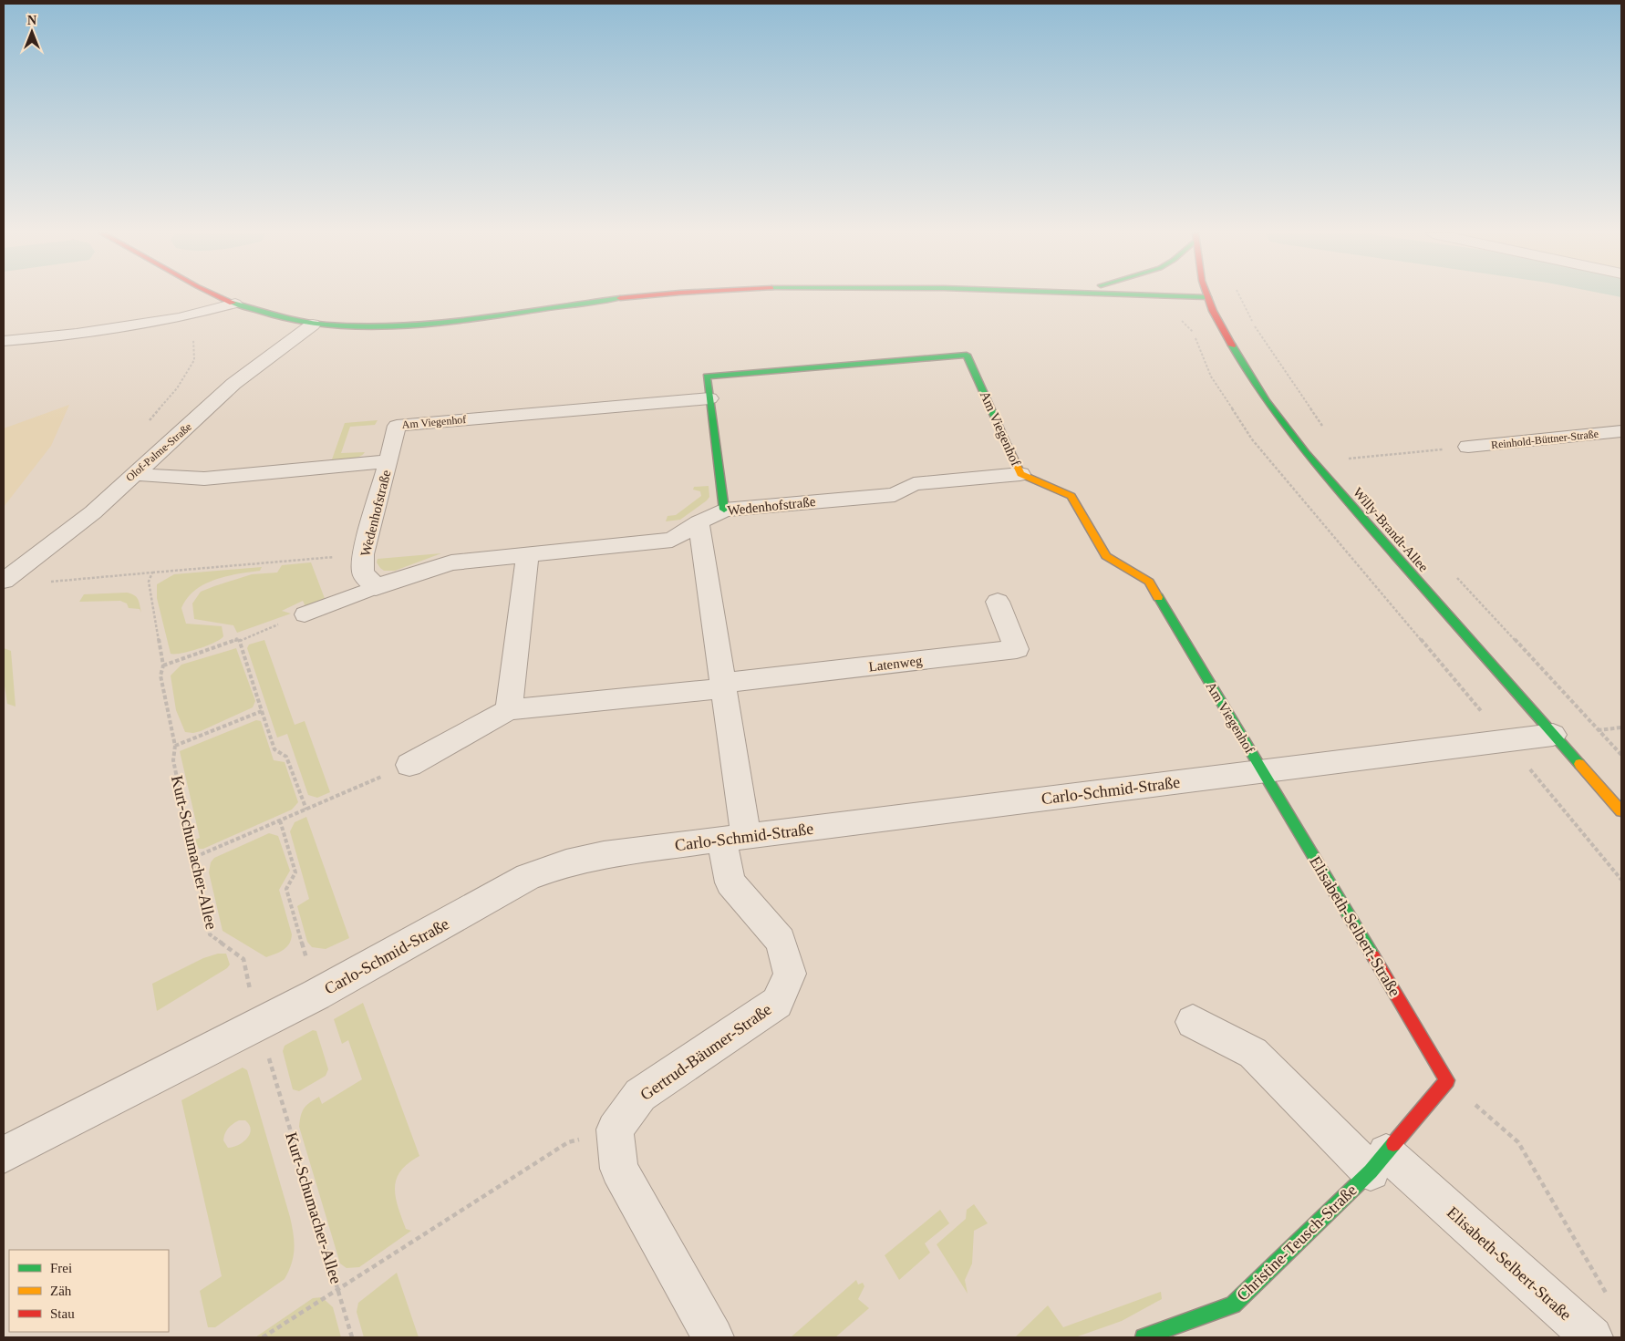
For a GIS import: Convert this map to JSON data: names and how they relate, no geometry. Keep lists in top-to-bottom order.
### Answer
{
  "streets": {
    "street": [
      "Am Viegenhof",
      "Reinhold-Büttner-Straße",
      "Olof-Palme-Straße",
      "Wedenhofstraße",
      "Willy-Brandt-Allee",
      "Latenweg",
      "Carlo-Schmid-Straße",
      "Elisabeth-Selbert-Straße",
      "Gertrud-Bäumer-Straße",
      "Christine-Teusch-Straße"
    ],
    "path": ["Kurt-Schumacher-Allee"]
  },
  "crossings": [
    ["Am Viegenhof", "Wedenhofstraße"],
    ["Am Viegenhof", "Carlo-Schmid-Straße"],
    ["Am Viegenhof", "Elisabeth-Selbert-Straße"],
    ["Willy-Brandt-Allee", "Carlo-Schmid-Straße"],
    ["Carlo-Schmid-Straße", "Kurt-Schumacher-Allee"],
    ["Carlo-Schmid-Straße", "Elisabeth-Selbert-Straße"],
    ["Carlo-Schmid-Straße", "Gertrud-Bäumer-Straße"],
    ["Elisabeth-Selbert-Straße", "Christine-Teusch-Straße"]
  ],
  "legend": ["Frei", "Zäh", "Stau"],
  "north": "top"
}
